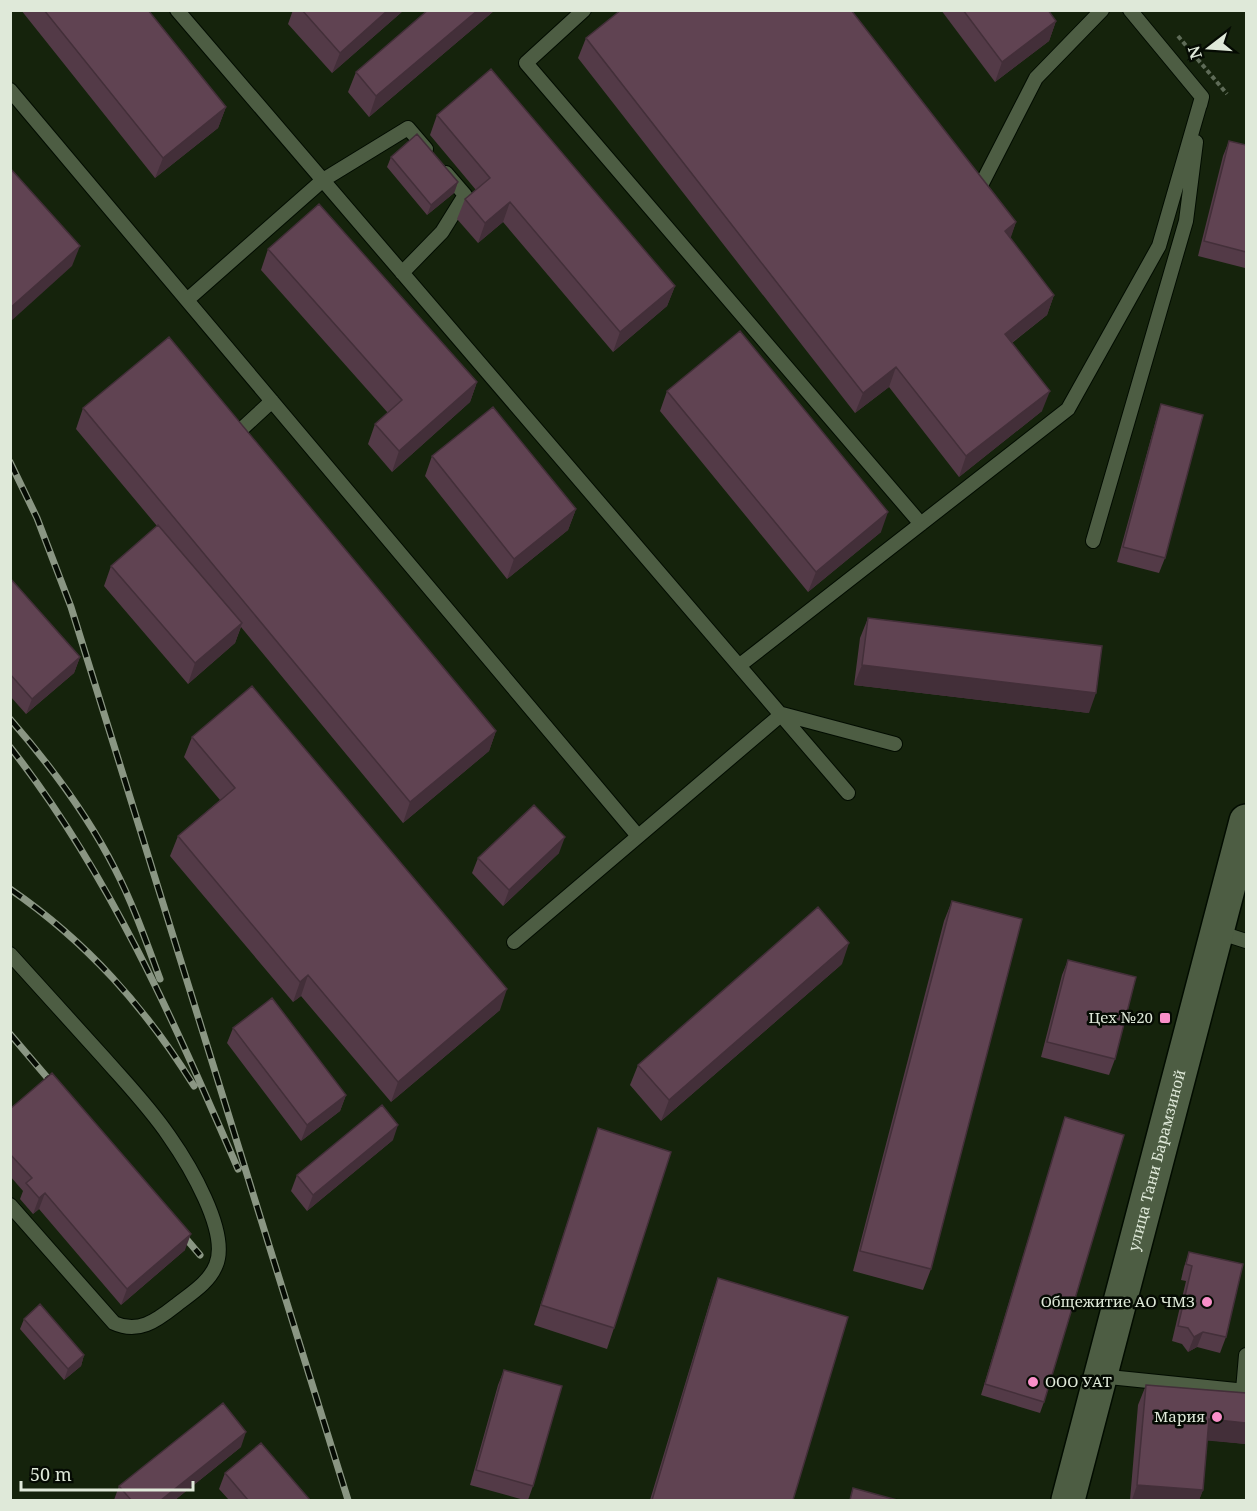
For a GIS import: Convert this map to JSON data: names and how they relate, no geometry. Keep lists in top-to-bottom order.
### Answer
{
  "streets": {
    "street": ["улица Тани Барамзиной"]
  },
  "places": {
    "transit": ["Цех №20"],
    "other": ["Общежитие АО ЧМЗ", "ООО УАТ", "Мария"]
  },
  "scale_bar": "50 m",
  "north": "left"
}
